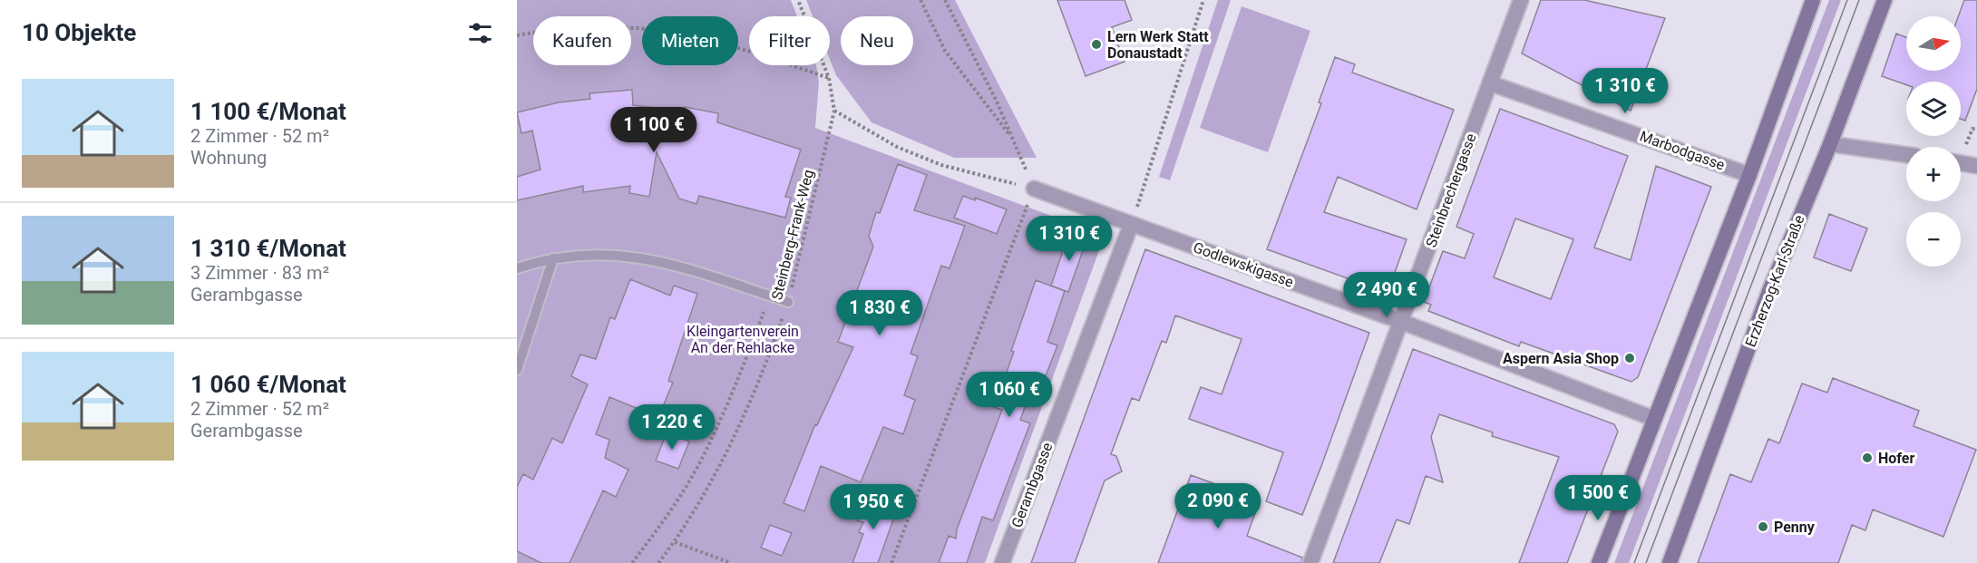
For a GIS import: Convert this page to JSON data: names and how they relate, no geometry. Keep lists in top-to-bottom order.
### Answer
{
  "streets": {
    "main road": ["Erzherzog-Karl-Straße"],
    "street": [
      "Marbodgasse",
      "Steinbrechergasse",
      "Godlewskigasse",
      "Gerambgasse"
    ],
    "path": ["Steinberg-Frank-Weg"]
  },
  "crossings": [
    ["Marbodgasse", "Steinbrechergasse"],
    ["Steinbrechergasse", "Godlewskigasse"],
    ["Godlewskigasse", "Gerambgasse"]
  ],
  "parks": ["Kleingartenverein An der Rehlacke"],
  "places": [
    "Lern Werk Statt Donaustadt",
    "Aspern Asia Shop",
    "Hofer",
    "Penny"
  ],
  "north": "right",
  "page": {
    "heading": "10 Objekte",
    "map_buttons": ["+", "−"],
    "chip": [
      "Kaufen",
      "Mieten",
      "Filter",
      "Neu"
    ],
    "list": [
      {
        "name": "1 100 €/Monat",
        "note": "2 Zimmer · 52 m² · Wohnung"
      },
      {
        "name": "1 310 €/Monat",
        "note": "3 Zimmer · 83 m² · Gerambgasse"
      },
      {
        "name": "1 060 €/Monat",
        "note": "2 Zimmer · 52 m² · Gerambgasse"
      }
    ],
    "price": [
      "1 310 €",
      "1 100 €",
      "1 310 €",
      "2 490 €",
      "1 830 €",
      "1 060 €",
      "1 220 €",
      "1 500 €",
      "2 090 €",
      "1 950 €"
    ]
  }
}
